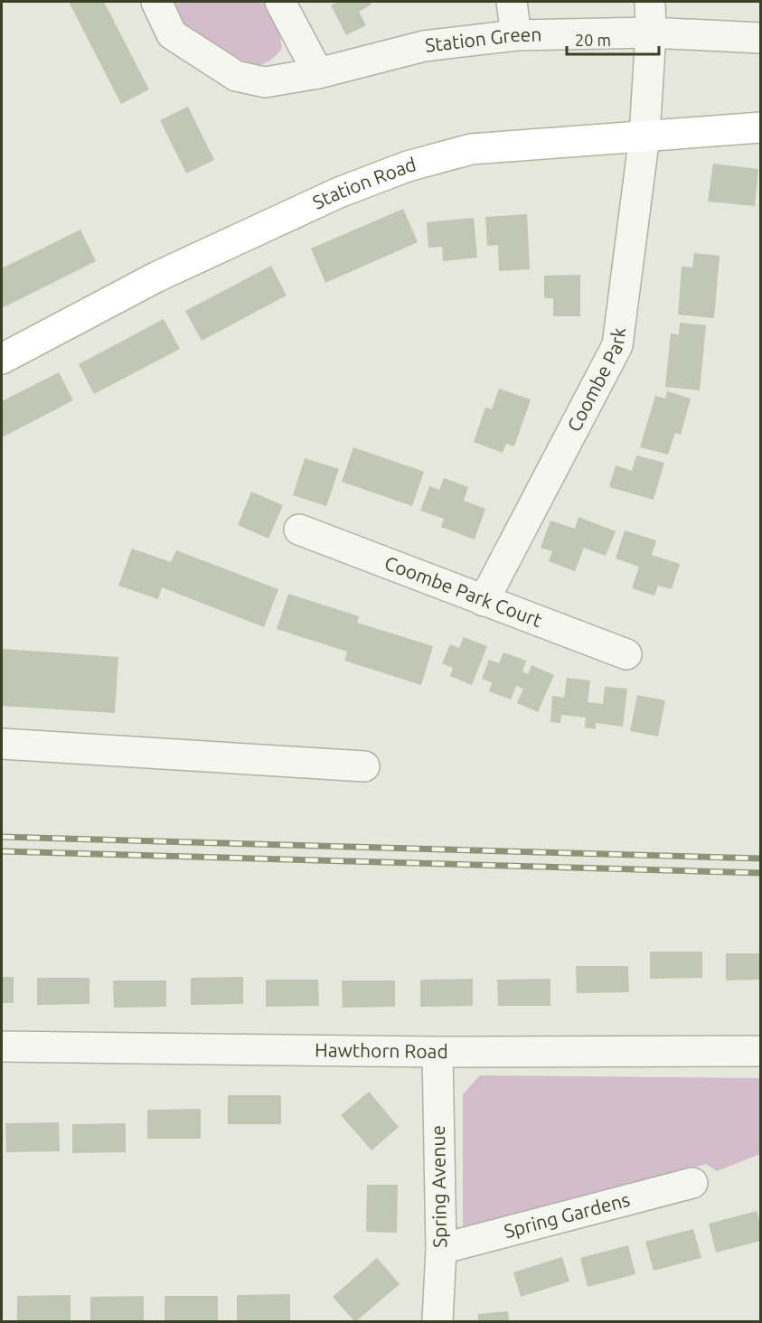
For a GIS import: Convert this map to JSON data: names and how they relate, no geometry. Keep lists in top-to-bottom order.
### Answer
{
  "streets": {
    "main road": ["Station Road"],
    "street": [
      "Station Green",
      "Coombe Park",
      "Coombe Park Court",
      "Hawthorn Road",
      "Spring Avenue",
      "Spring Gardens"
    ]
  },
  "crossings": [
    ["Station Green", "Coombe Park"],
    ["Station Road", "Coombe Park"],
    ["Coombe Park", "Coombe Park Court"],
    ["Hawthorn Road", "Spring Avenue"],
    ["Spring Avenue", "Spring Gardens"]
  ],
  "scale_bar": "20 m"
}
